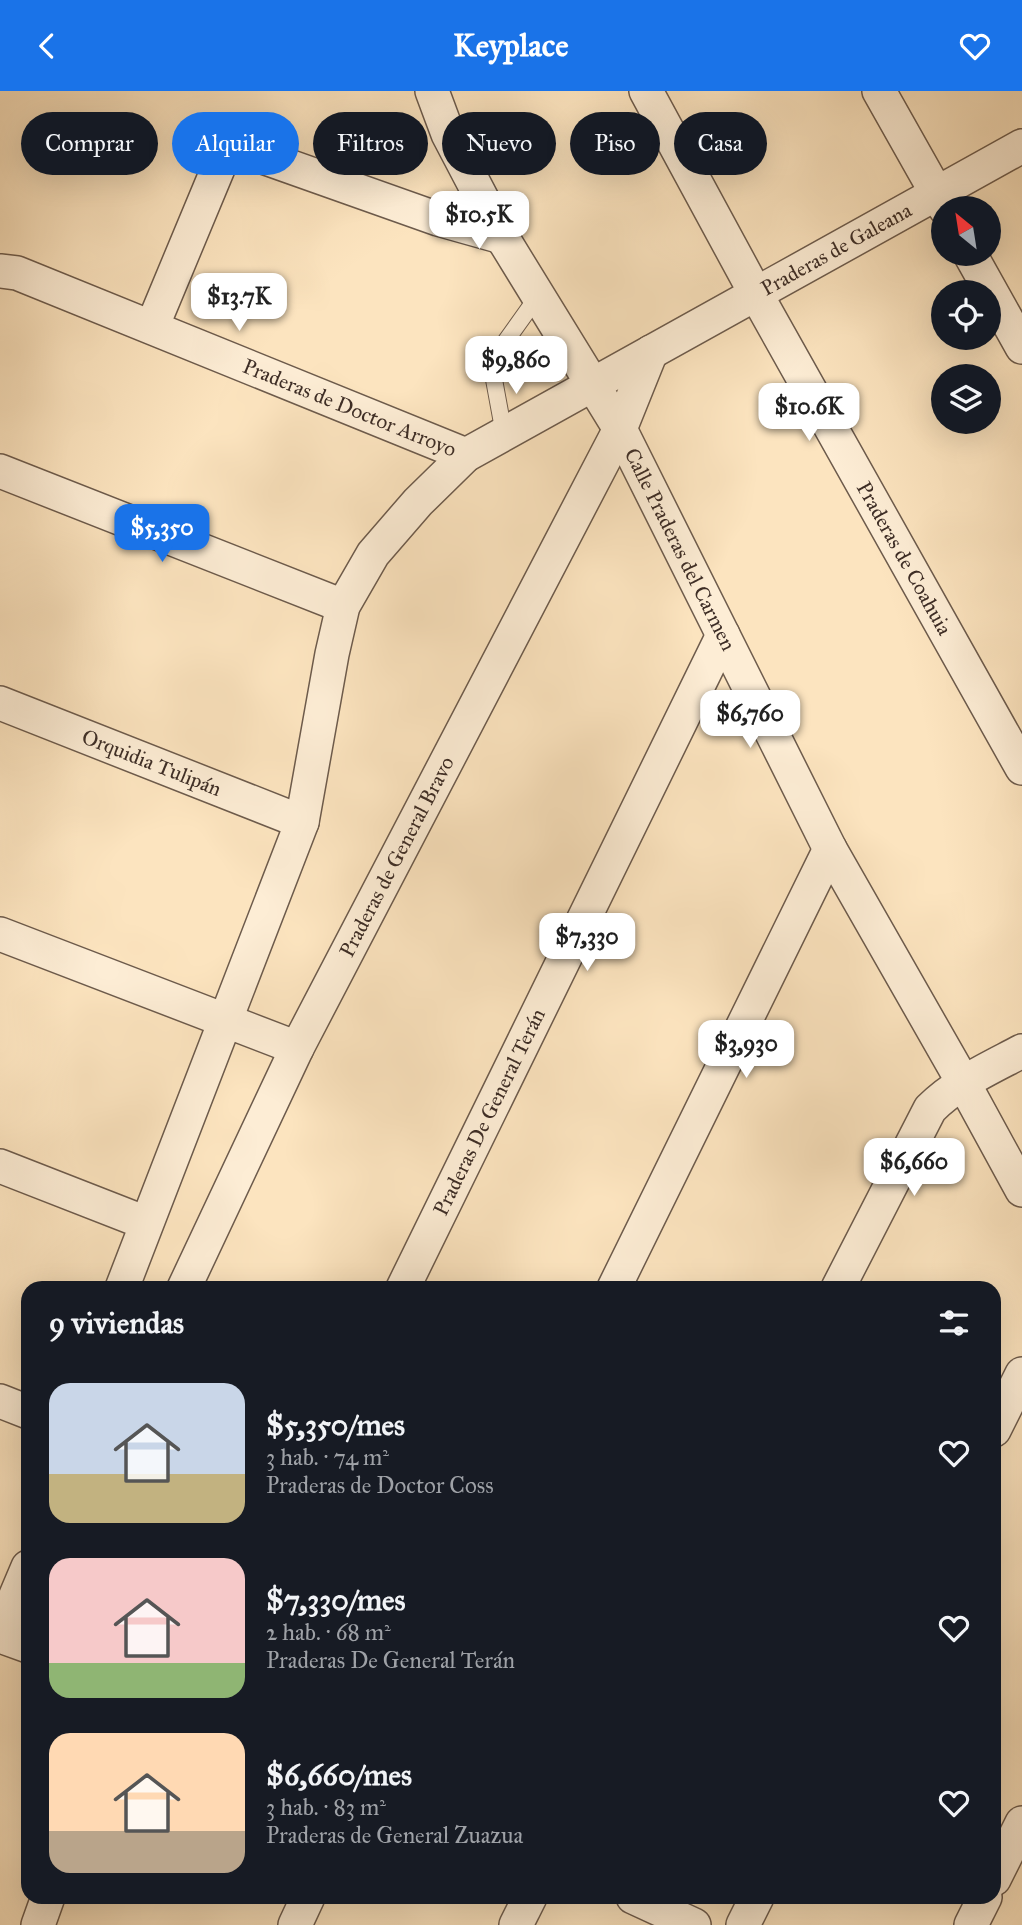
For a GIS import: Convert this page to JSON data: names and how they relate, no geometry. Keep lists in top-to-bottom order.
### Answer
{
  "streets": {
    "street": [
      "Praderas de Galeana",
      "Praderas de Doctor Arroyo",
      "Calle Praderas del Carmen",
      "Praderas de Coahuia",
      "Orquidia Tulipán",
      "Praderas de General Bravo",
      "Praderas De General Terán"
    ]
  },
  "crossings": [
    ["Praderas de Galeana", "Praderas de Doctor Arroyo"],
    ["Praderas de Galeana", "Calle Praderas del Carmen"],
    ["Praderas de Galeana", "Praderas de Coahuia"],
    ["Calle Praderas del Carmen", "Praderas de General Bravo"],
    ["Calle Praderas del Carmen", "Praderas De General Terán"]
  ],
  "north": "top left",
  "page": {
    "header": "Keyplace",
    "chip": [
      "Comprar",
      "Alquilar",
      "Filtros",
      "Nuevo",
      "Piso",
      "Casa"
    ],
    "price": [
      "$10.5K",
      "$13.7K",
      "$9,860",
      "$10.6K",
      "$5,350",
      "$6,760",
      "$7,330",
      "$3,930",
      "$6,660"
    ],
    "heading": "9 viviendas",
    "list": [
      {
        "name": "$5,350/mes",
        "note": "3 hab. · 74 m² · Praderas de Doctor Coss"
      },
      {
        "name": "$7,330/mes",
        "note": "2 hab. · 68 m² · Praderas De General Terán"
      },
      {
        "name": "$6,660/mes",
        "note": "3 hab. · 83 m² · Praderas de General Zuazua"
      }
    ]
  }
}
